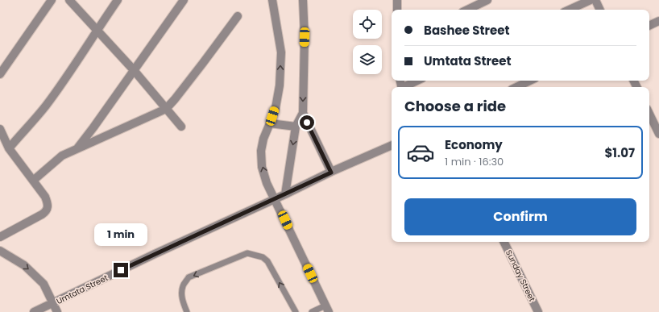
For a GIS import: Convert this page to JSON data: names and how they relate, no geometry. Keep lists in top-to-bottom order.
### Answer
{
  "streets": {
    "street": ["Sunday Street", "Umtata Street"]
  },
  "page": {
    "banner": ["Bashee Street", "Umtata Street"],
    "heading": "Choose a ride",
    "list": [
      {
        "name": "Economy",
        "note": "1 min · 16:30",
        "value": "$1.07"
      }
    ],
    "buttons": "Confirm",
    "bubble": "1 min"
  }
}
